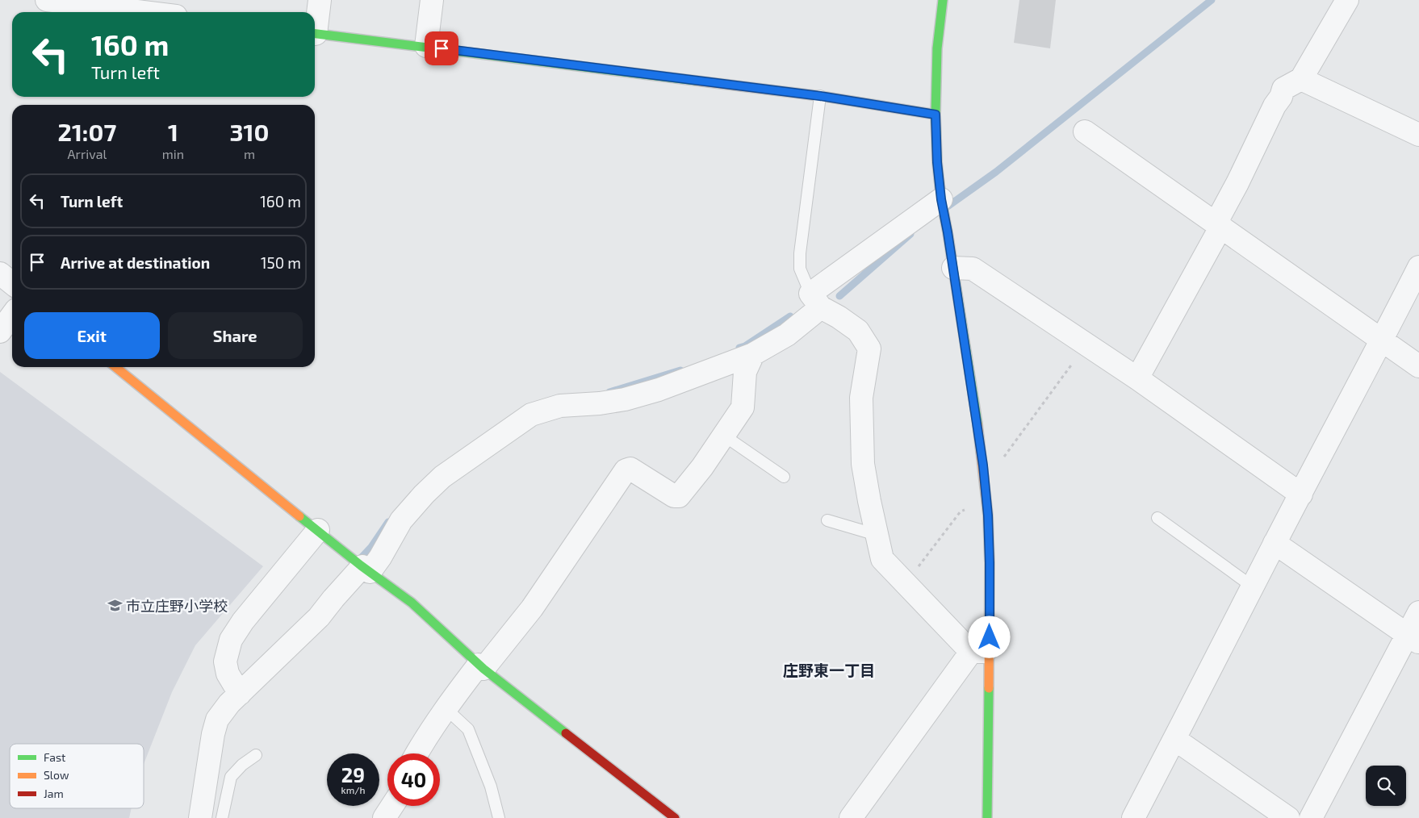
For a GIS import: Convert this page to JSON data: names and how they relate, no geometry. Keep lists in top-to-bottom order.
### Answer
{
  "districts": ["庄野東一丁目"],
  "places": {
    "school or university": ["市立庄野小学校"]
  },
  "legend": ["Fast", "Slow", "Jam"],
  "page": {
    "turn": ["160 m", "Turn left"],
    "eta": [
      "21:07",
      "Arrival",
      "1",
      "min",
      "310",
      "m"
    ],
    "list": [
      {
        "name": "Turn left",
        "value": "160 m"
      },
      {
        "name": "Arrive at destination",
        "value": "150 m"
      }
    ],
    "buttons": ["Exit", "Share"],
    "speed": "29 km/h",
    "limit": "40"
  }
}
